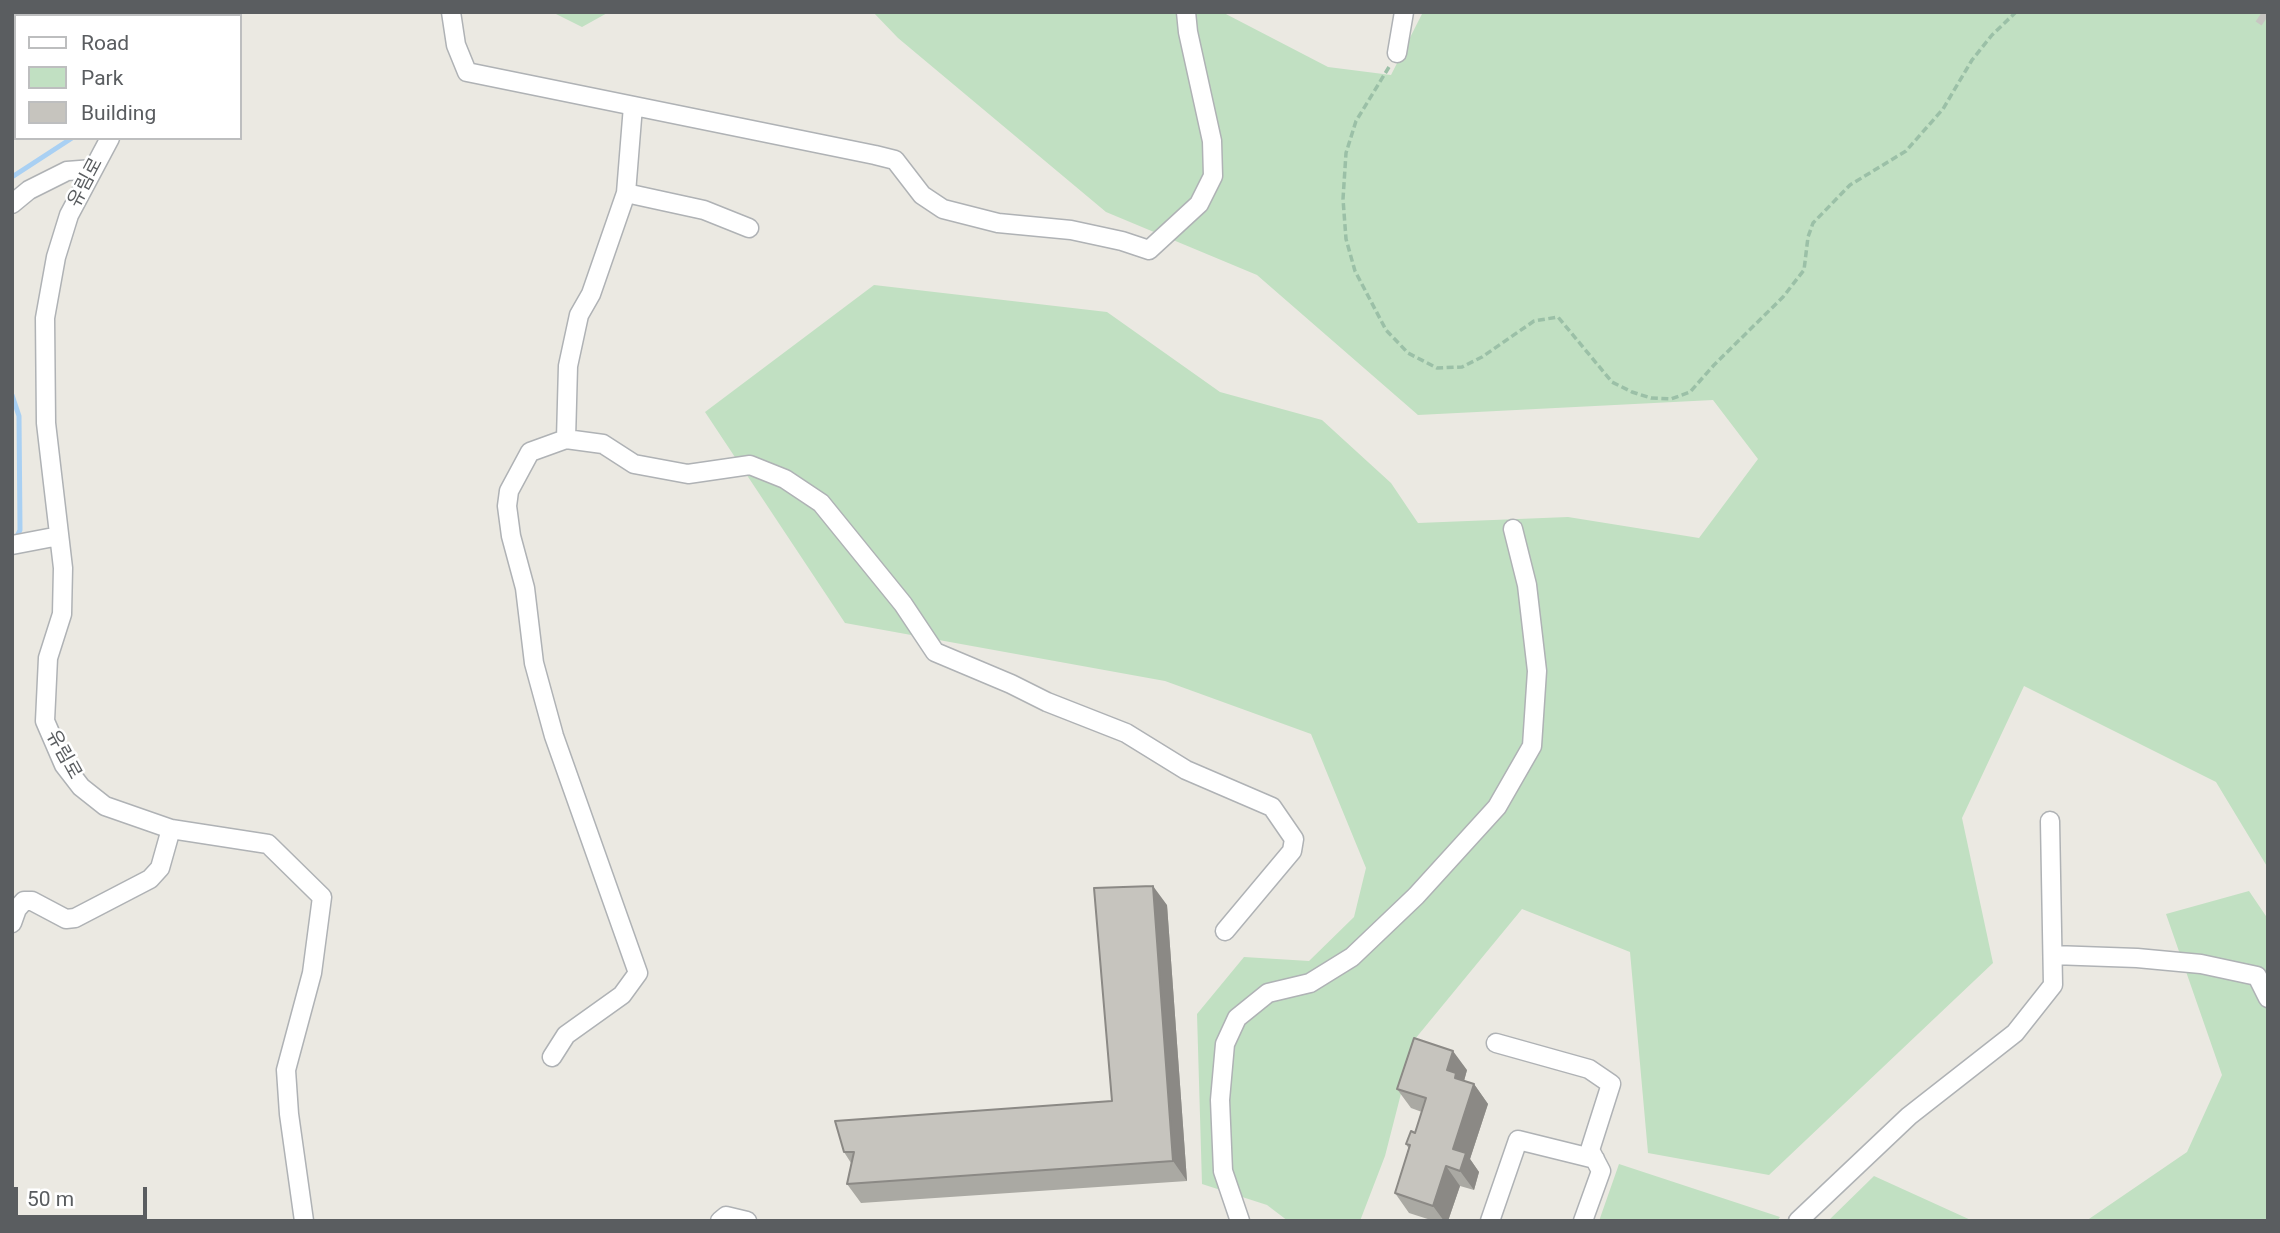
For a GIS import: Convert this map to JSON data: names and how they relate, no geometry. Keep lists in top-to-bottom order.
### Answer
{
  "streets": {
    "street": ["유림로"]
  },
  "legend": ["Road", "Park", "Building"],
  "scale_bar": "50 m"
}
